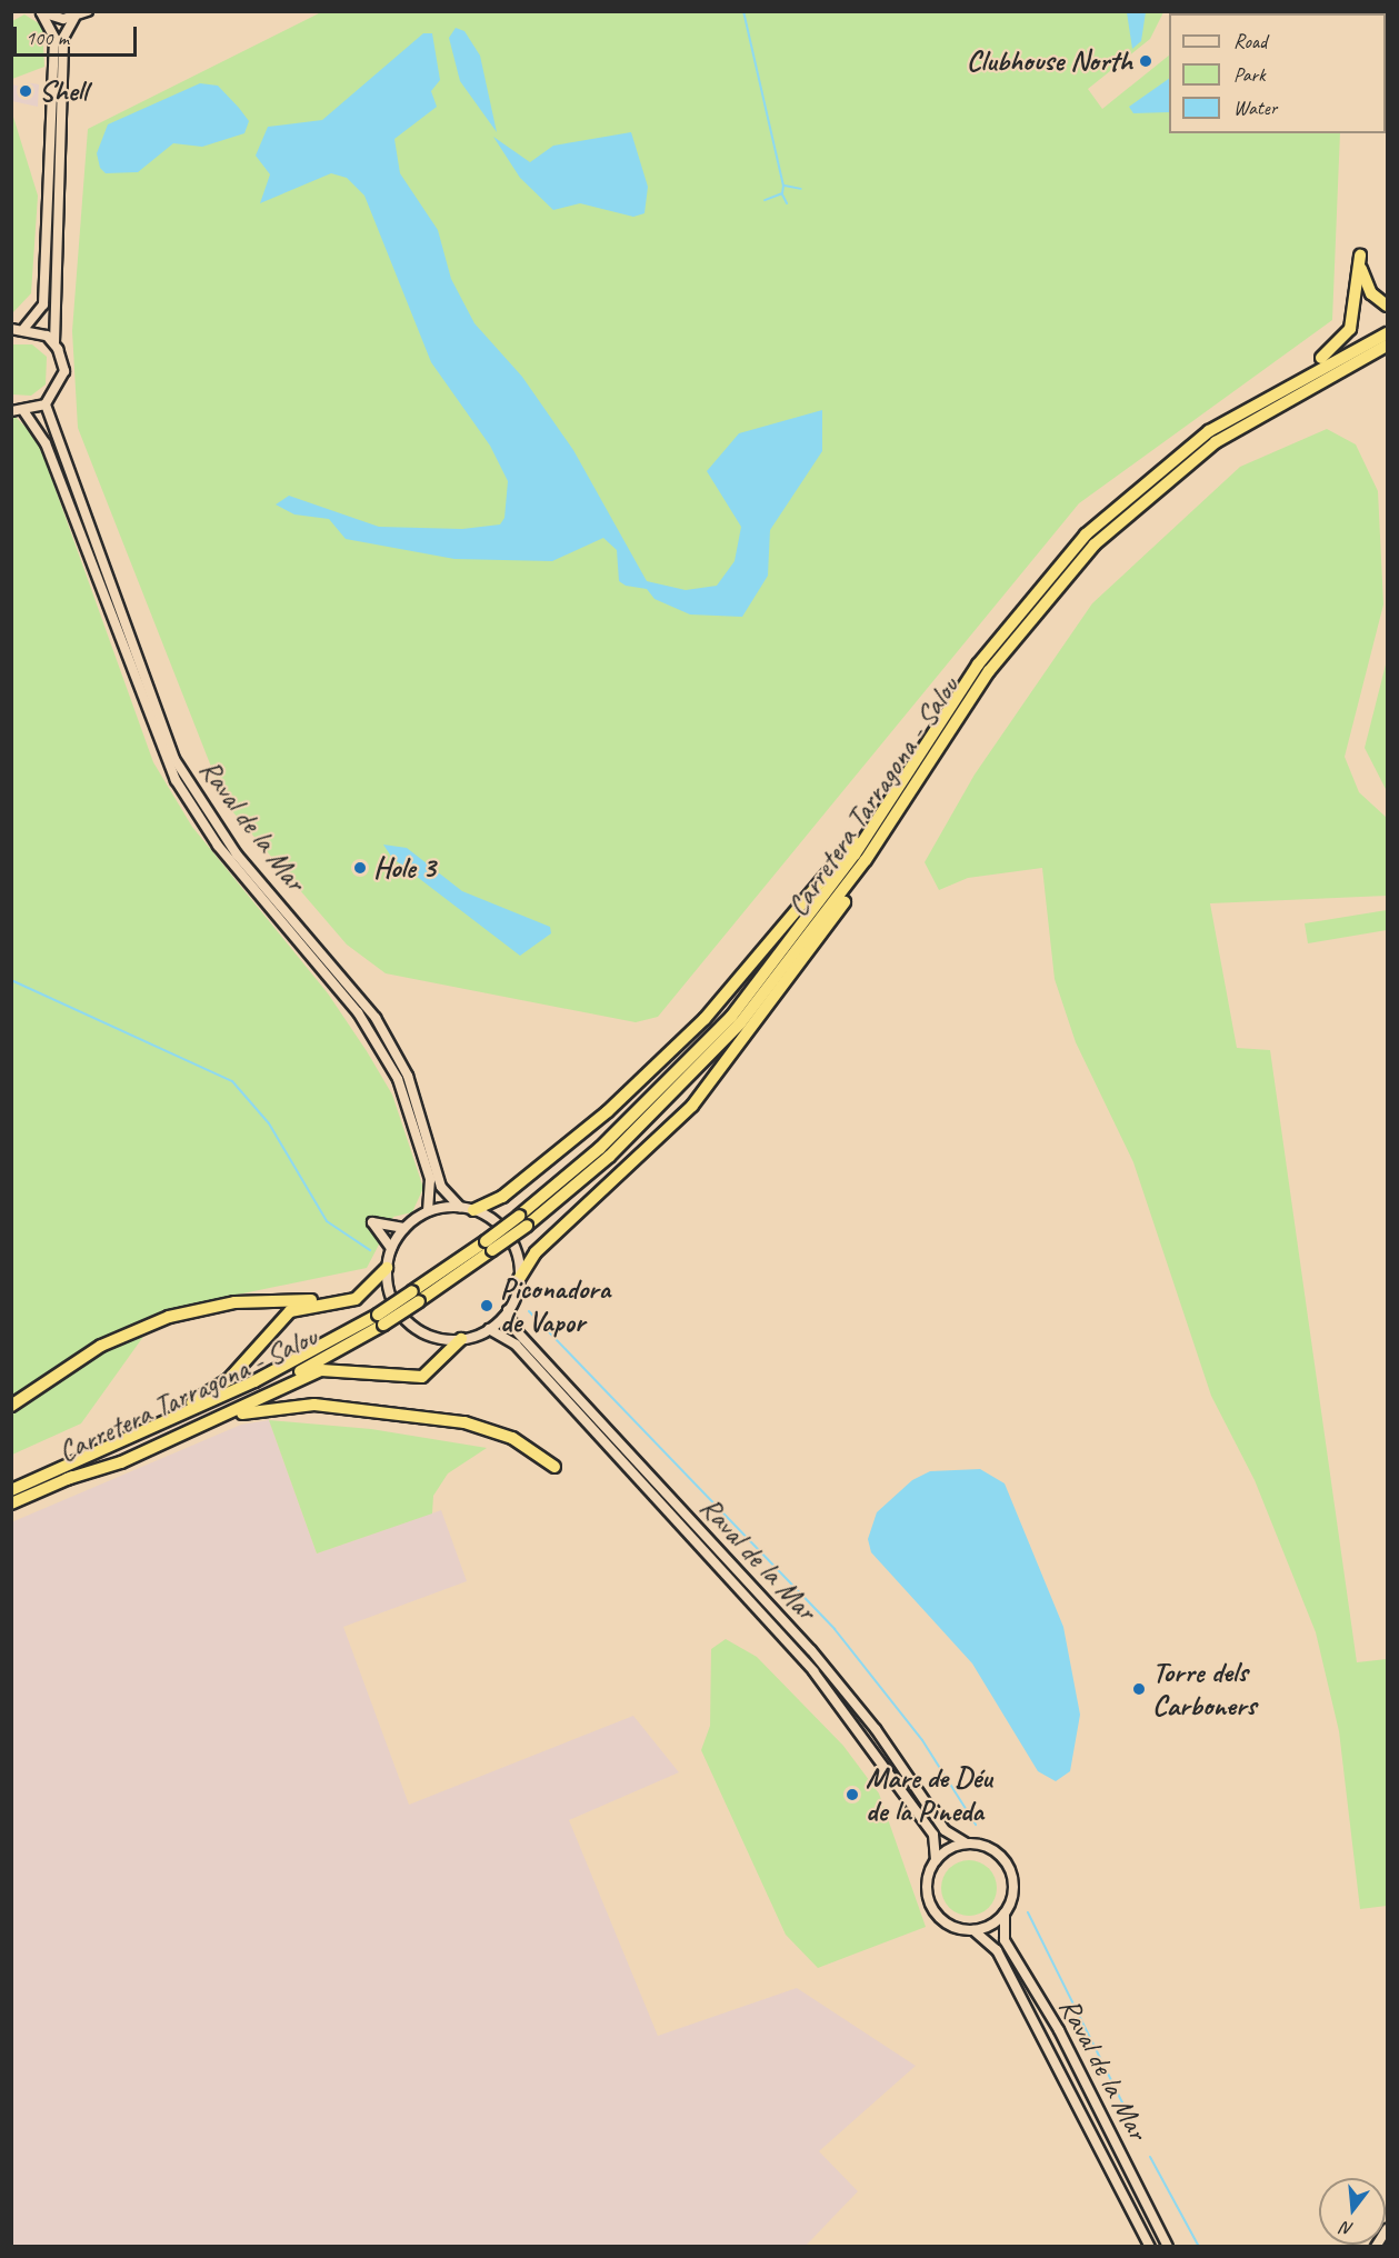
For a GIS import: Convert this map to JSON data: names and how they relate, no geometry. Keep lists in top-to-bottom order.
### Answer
{
  "streets": {
    "highway": ["Carretera Tarragona - Salou"],
    "street": ["Raval de la Mar"]
  },
  "places": [
    "Clubhouse North",
    "Shell",
    "Hole 3",
    "Piconadora de Vapor",
    "Torre dels Carboners",
    "Mare de Déu de la Pineda"
  ],
  "legend": ["Road", "Park", "Water"],
  "scale_bar": "100 m",
  "north": "bottom"
}
